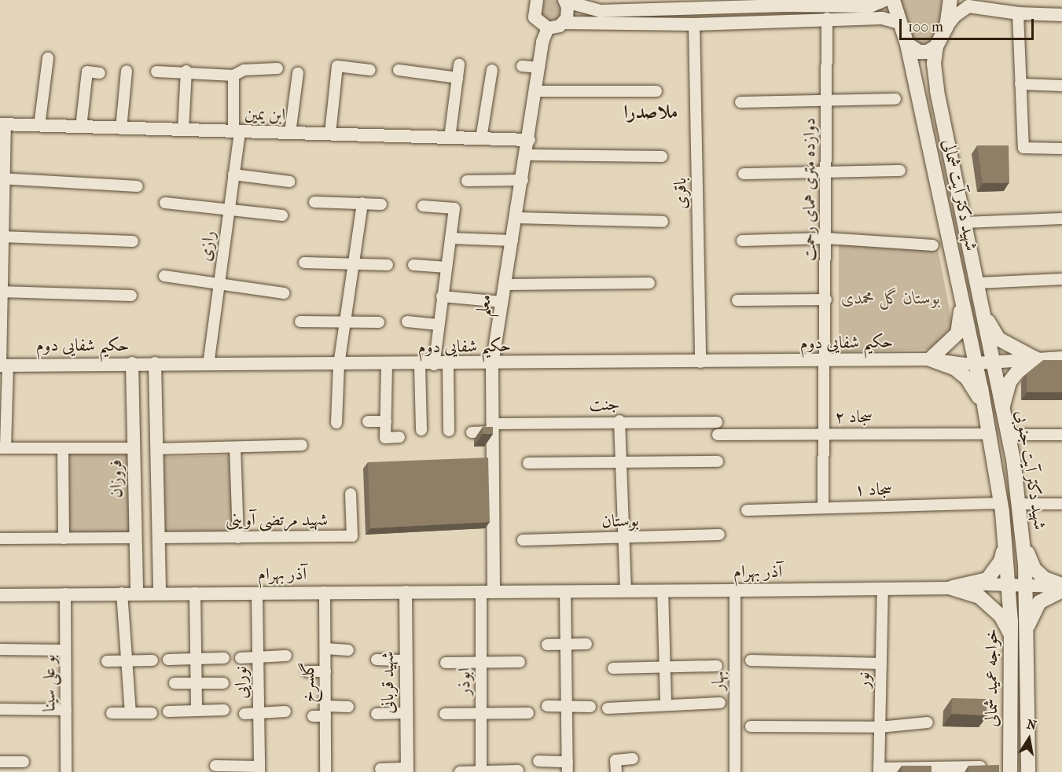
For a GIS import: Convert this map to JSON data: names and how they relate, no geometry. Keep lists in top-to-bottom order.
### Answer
{
  "streets": {
    "main road": ["شهید دکتر آیت شمالی", "شهید دکتر آیت جنوبی", "خواجه عمید شمالی"],
    "street": [
      "ابن یمین",
      "دوازده متری همای رحمت",
      "باقری",
      "رازی",
      "معلم",
      "حکیم شفایی دوم",
      "جنت",
      "سجاد ۲",
      "فروزان",
      "سجاد ۱",
      "شهید مرتضی آوینی",
      "بوستان",
      "آذر بهرام",
      "نور",
      "بهار",
      "ابوذر",
      "نورایی",
      "گلسرخ",
      "شهید قربانی",
      "بو علی سینا"
    ]
  },
  "crossings": [
    ["ابن یمین", "رازی"],
    ["ابن یمین", "معلم"],
    ["دوازده متری همای رحمت", "حکیم شفایی دوم"],
    ["دوازده متری همای رحمت", "سجاد ۲"],
    ["دوازده متری همای رحمت", "سجاد ۱"],
    ["باقری", "حکیم شفایی دوم"],
    ["شهید دکتر آیت شمالی", "حکیم شفایی دوم"],
    ["شهید دکتر آیت شمالی", "شهید دکتر آیت جنوبی"],
    ["رازی", "حکیم شفایی دوم"],
    ["معلم", "حکیم شفایی دوم"],
    ["معلم", "جنت"],
    ["معلم", "آذر بهرام"],
    ["معلم", "ابوذر"],
    ["حکیم شفایی دوم", "شهید دکتر آیت جنوبی"],
    ["حکیم شفایی دوم", "فروزان"],
    ["سجاد ۲", "شهید دکتر آیت جنوبی"],
    ["شهید دکتر آیت جنوبی", "سجاد ۱"],
    ["شهید دکتر آیت جنوبی", "آذر بهرام"],
    ["شهید دکتر آیت جنوبی", "خواجه عمید شمالی"],
    ["فروزان", "آذر بهرام"],
    ["آذر بهرام", "خواجه عمید شمالی"],
    ["آذر بهرام", "نور"],
    ["آذر بهرام", "بهار"],
    ["آذر بهرام", "ابوذر"],
    ["آذر بهرام", "نورایی"],
    ["آذر بهرام", "گلسرخ"],
    ["آذر بهرام", "شهید قربانی"],
    ["آذر بهرام", "بو علی سینا"]
  ],
  "districts": ["ملاصدرا"],
  "parks": ["بوستان گل محمدی"],
  "scale_bar": "100 m",
  "north": "top"
}
